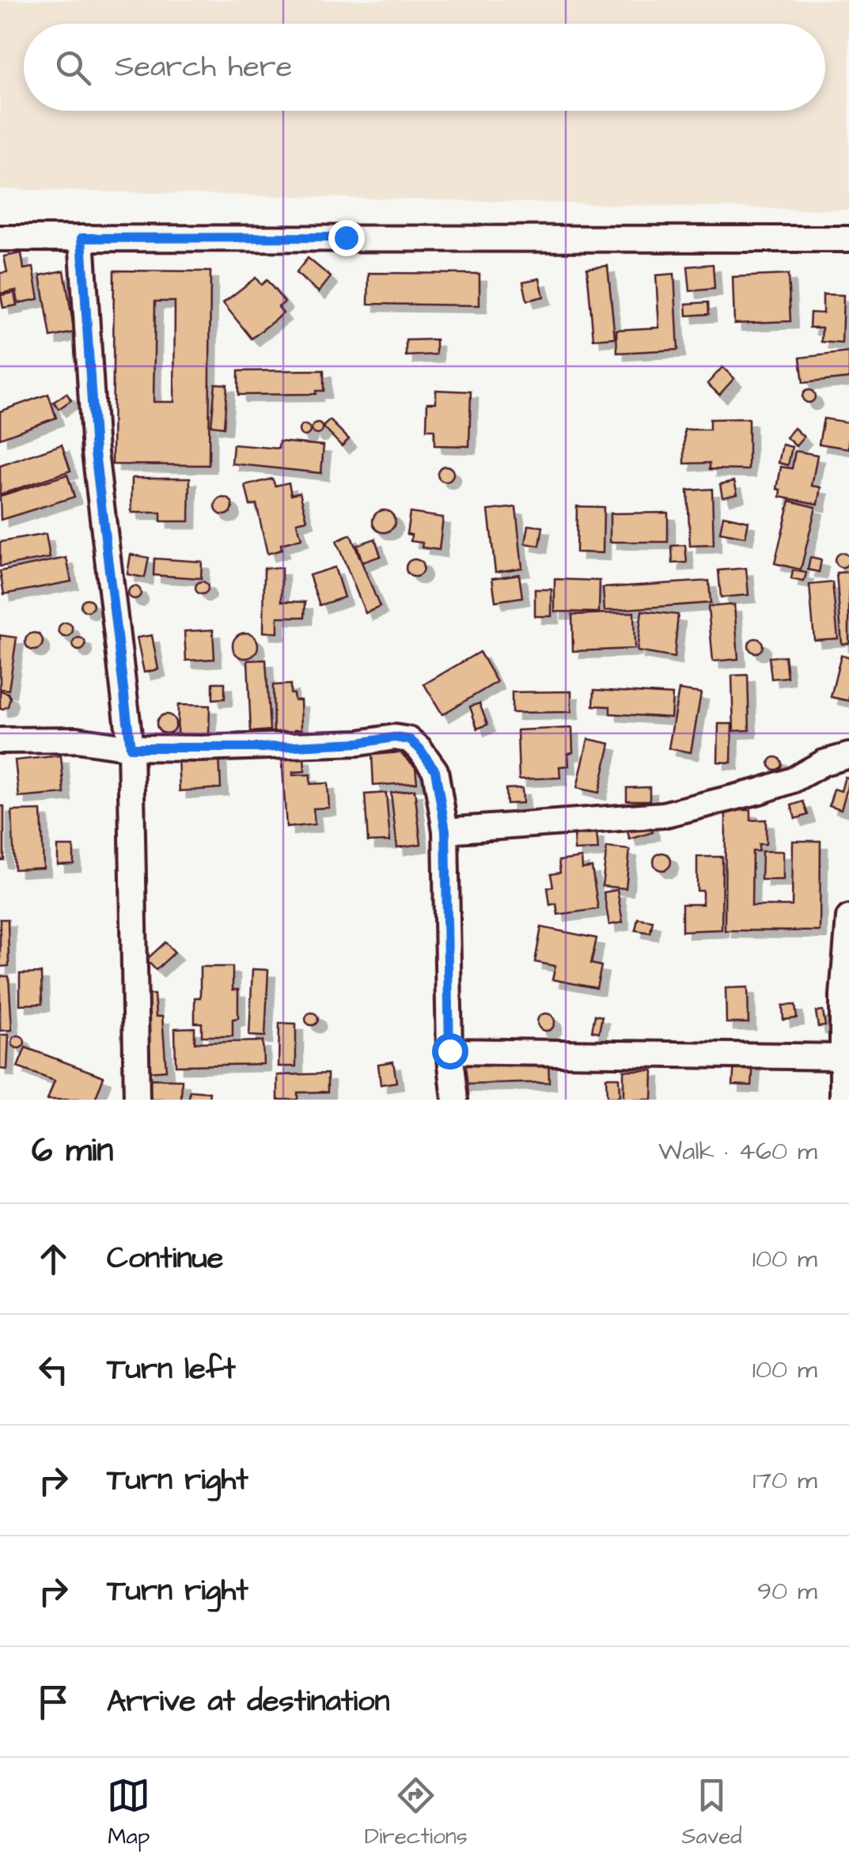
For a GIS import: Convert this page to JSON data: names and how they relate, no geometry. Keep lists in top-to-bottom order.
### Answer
{
  "page": {
    "search": "Search here",
    "heading": ["6 min", "Walk · 460 m"],
    "list": [
      ["Continue", "100 m"],
      ["Turn left", "100 m"],
      ["Turn right", "170 m"],
      ["Turn right", "90 m"],
      "Arrive at destination"
    ],
    "nav": ["Map", "Directions", "Saved"]
  }
}
